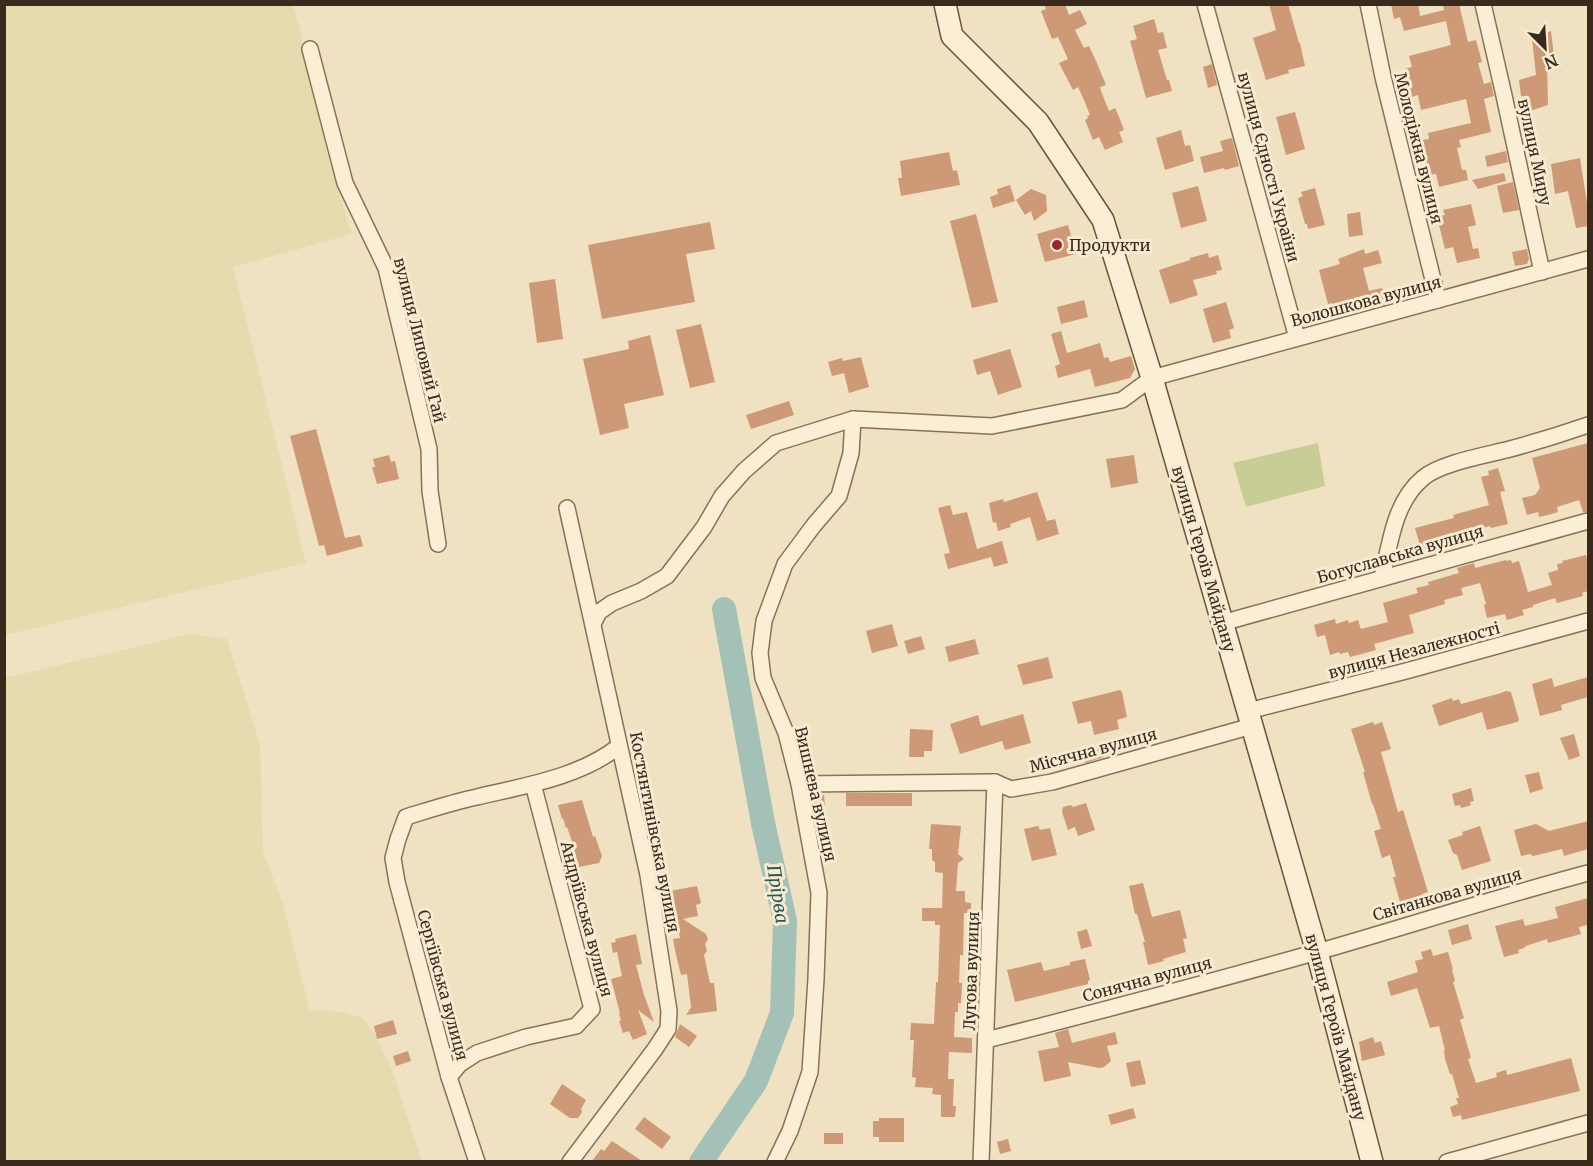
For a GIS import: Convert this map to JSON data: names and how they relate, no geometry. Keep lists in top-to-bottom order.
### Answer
{
  "streets": {
    "street": [
      "Молодіжна вулиця",
      "вулиця Миру",
      "вулиця Єдності України",
      "Волошкова вулиця",
      "вулиця Липовий Гай",
      "Богуславська вулиця",
      "вулиця Героїв Майдану",
      "вулиця Незалежності",
      "Місячна вулиця",
      "Вишнева вулиця",
      "Костянтинівська вулиця",
      "Світанкова вулиця",
      "Андріївська вулиця",
      "Лугова вулиця",
      "Сонячна вулиця",
      "Сергіївська вулиця"
    ]
  },
  "crossings": [
    ["Молодіжна вулиця", "Волошкова вулиця"],
    ["вулиця Миру", "Волошкова вулиця"],
    ["вулиця Єдності України", "Волошкова вулиця"],
    ["Волошкова вулиця", "вулиця Героїв Майдану"],
    ["Богуславська вулиця", "вулиця Героїв Майдану"],
    ["вулиця Героїв Майдану", "вулиця Незалежності"],
    ["вулиця Героїв Майдану", "Місячна вулиця"],
    ["вулиця Героїв Майдану", "Світанкова вулиця"],
    ["вулиця Героїв Майдану", "Сонячна вулиця"],
    ["вулиця Незалежності", "Місячна вулиця"],
    ["Місячна вулиця", "Вишнева вулиця"],
    ["Місячна вулиця", "Лугова вулиця"],
    ["Світанкова вулиця", "Сонячна вулиця"],
    ["Андріївська вулиця", "Сергіївська вулиця"],
    ["Лугова вулиця", "Сонячна вулиця"]
  ],
  "water": ["Прірва"],
  "places": ["Продукти"],
  "north": "bottom right"
}
